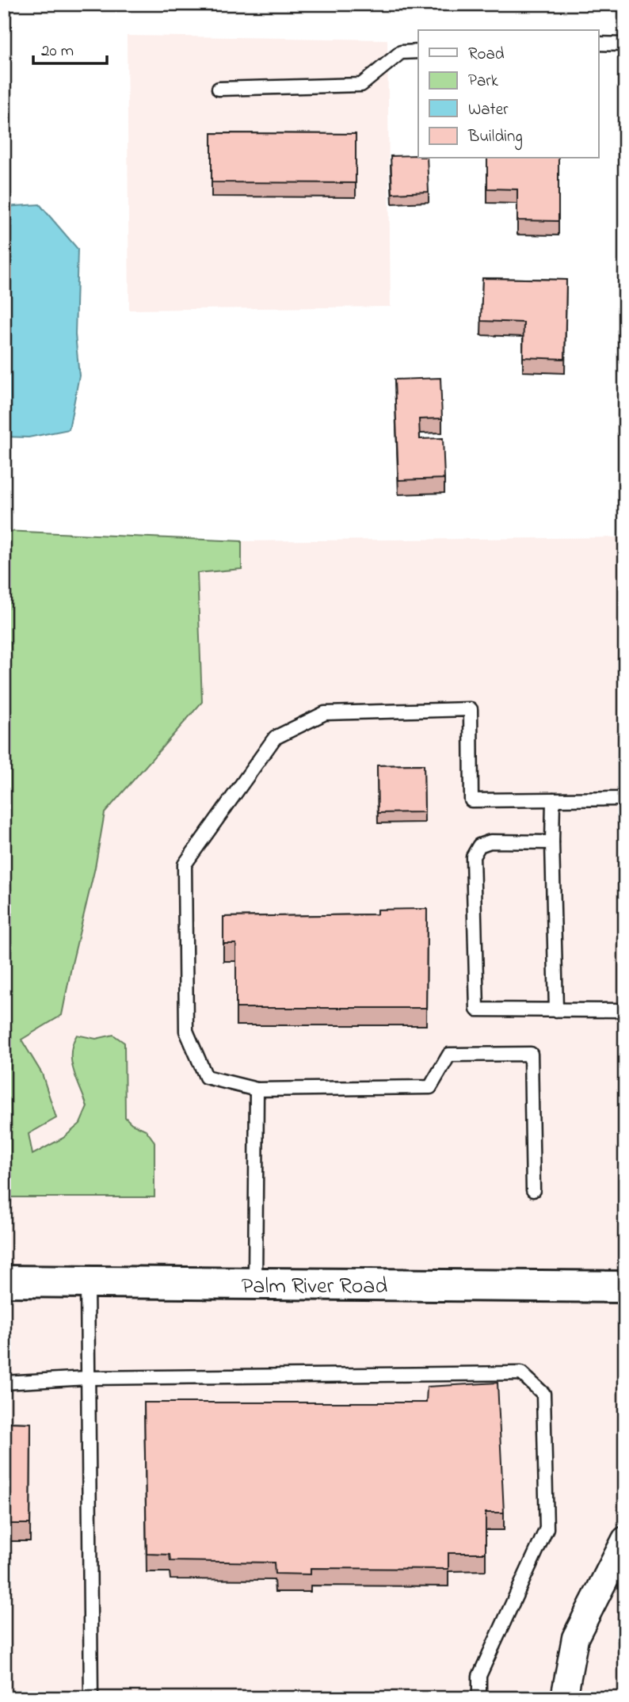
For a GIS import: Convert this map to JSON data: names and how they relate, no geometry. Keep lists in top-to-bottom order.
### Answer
{
  "streets": {
    "street": ["Palm River Road"]
  },
  "legend": [
    "Road",
    "Park",
    "Water",
    "Building"
  ],
  "scale_bar": "20 m"
}
